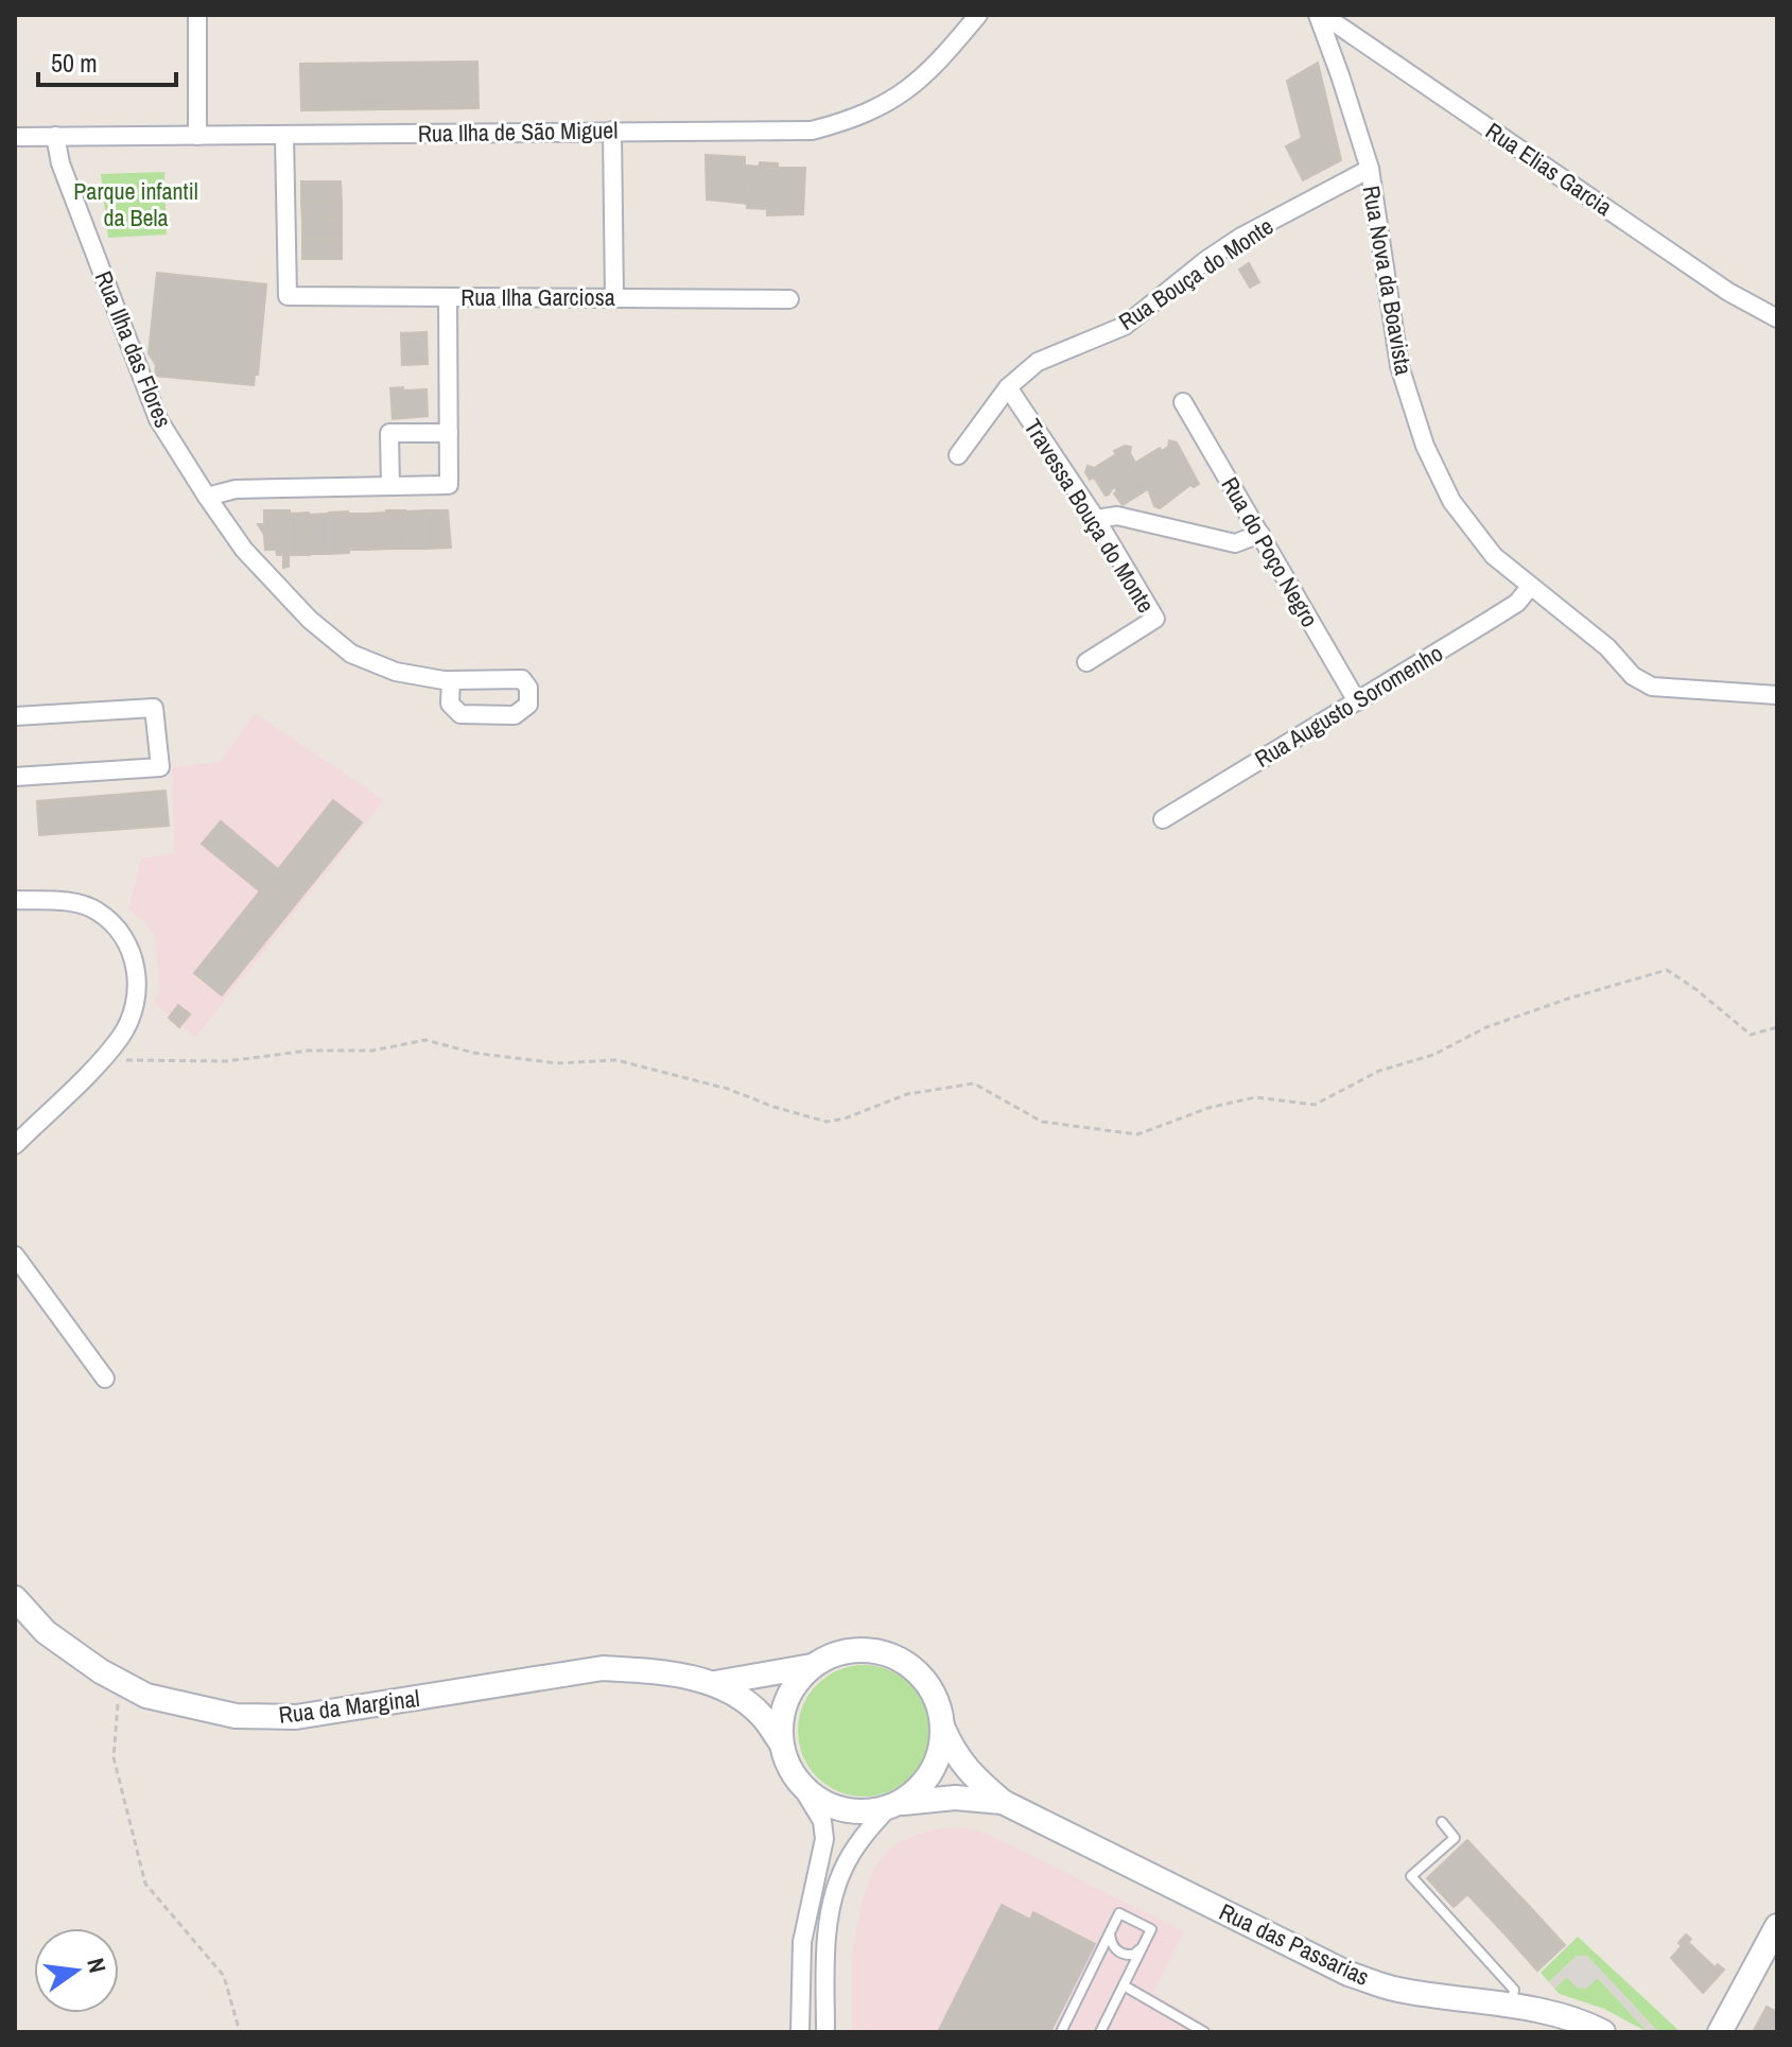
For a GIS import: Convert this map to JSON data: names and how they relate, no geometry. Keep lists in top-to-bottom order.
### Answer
{
  "streets": {
    "street": [
      "Rua Ilha de São Miguel",
      "Rua Elias Garcia",
      "Rua Bouça do Monte",
      "Rua Nova da Boavista",
      "Rua Ilha Garciosa",
      "Rua Ilha das Flores",
      "Travessa Bouça do Monte",
      "Rua do Poço Negro",
      "Rua Augusto Soromenho",
      "Rua da Marginal",
      "Rua das Passarias"
    ]
  },
  "crossings": [
    ["Rua Ilha de São Miguel", "Rua Ilha Garciosa"],
    ["Rua Ilha de São Miguel", "Rua Ilha das Flores"],
    ["Rua Elias Garcia", "Rua Nova da Boavista"],
    ["Rua Bouça do Monte", "Rua Nova da Boavista"],
    ["Rua Bouça do Monte", "Travessa Bouça do Monte"],
    ["Rua Nova da Boavista", "Rua Augusto Soromenho"],
    ["Rua do Poço Negro", "Rua Augusto Soromenho"],
    ["Rua da Marginal", "Rua das Passarias"]
  ],
  "parks": ["Parque infantil da Bela"],
  "scale_bar": "50 m",
  "north": "right"
}
